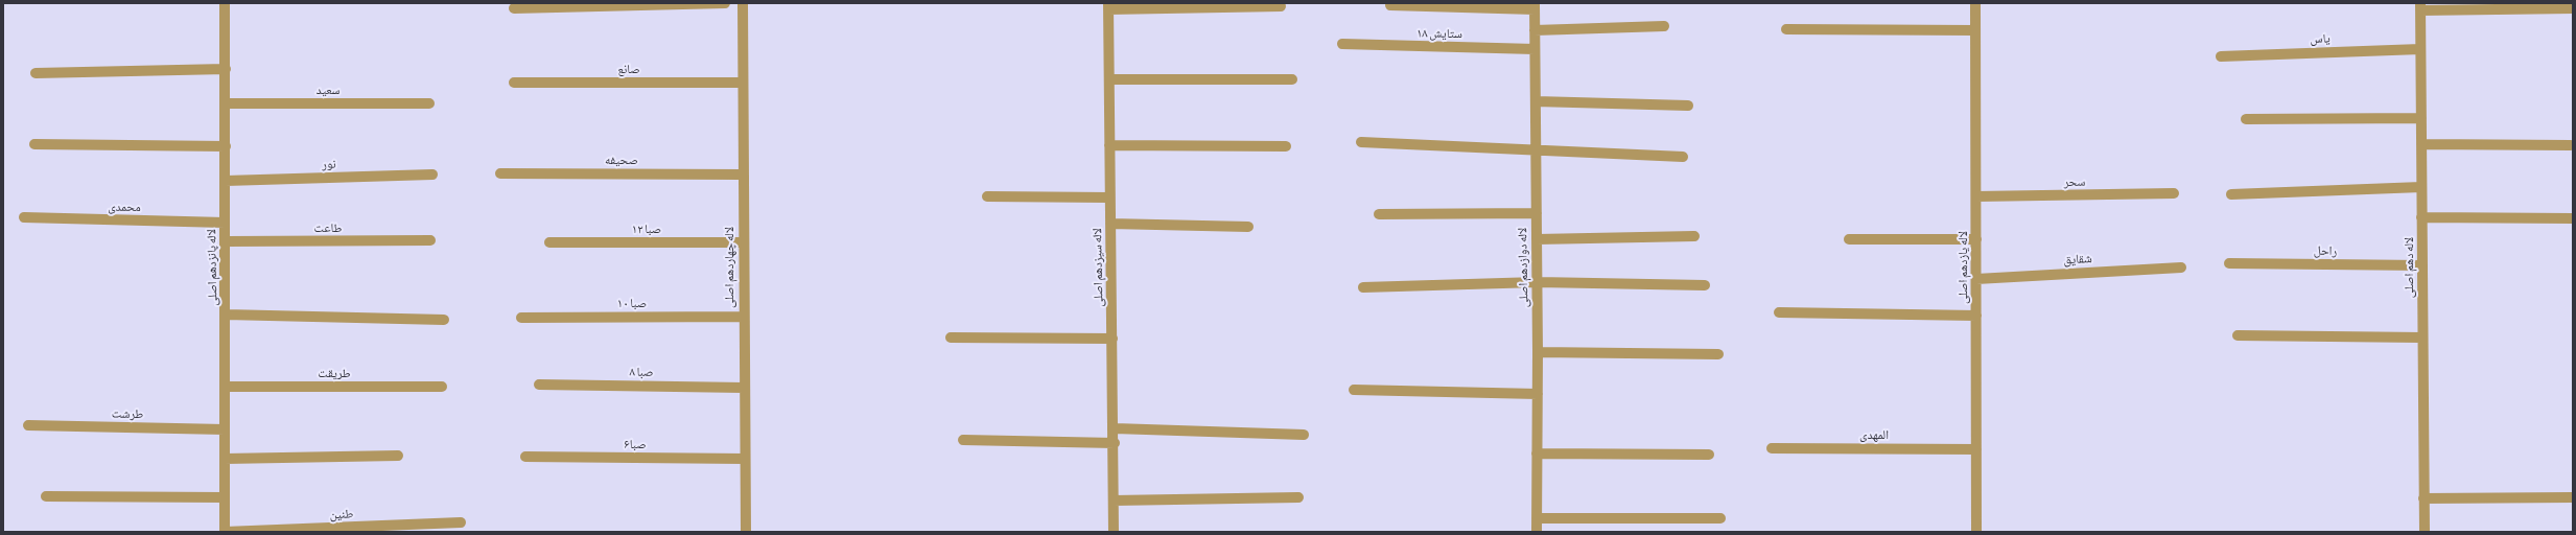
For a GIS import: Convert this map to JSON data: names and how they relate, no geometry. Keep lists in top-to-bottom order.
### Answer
{
  "streets": {
    "street": [
      "ستایش ۱۸",
      "یاس",
      "صانع",
      "سعید",
      "صحیفه",
      "نور",
      "سحر",
      "محمدی",
      "طاعت",
      "صبا ۱۲",
      "راحل",
      "شقایق",
      "لاله پانزدهم اصلی",
      "لاله چهاردهم اصلی",
      "لاله سیزدهم اصلی",
      "لاله دوازدهم اصلی",
      "لاله یازدهم اصلی",
      "لاله دهم اصلی",
      "صبا ۱۰",
      "صبا ۸",
      "طریقت",
      "طرشت",
      "المهدی",
      "صبا۶",
      "طنین"
    ]
  },
  "crossings": [
    ["ستایش ۱۸", "لاله دوازدهم اصلی"],
    ["یاس", "لاله دهم اصلی"],
    ["صانع", "لاله چهاردهم اصلی"],
    ["سعید", "لاله پانزدهم اصلی"],
    ["صحیفه", "لاله چهاردهم اصلی"],
    ["نور", "لاله پانزدهم اصلی"],
    ["سحر", "لاله یازدهم اصلی"],
    ["محمدی", "لاله پانزدهم اصلی"],
    ["طاعت", "لاله پانزدهم اصلی"],
    ["صبا ۱۲", "لاله چهاردهم اصلی"],
    ["راحل", "لاله دهم اصلی"],
    ["شقایق", "لاله یازدهم اصلی"],
    ["لاله پانزدهم اصلی", "طریقت"],
    ["لاله پانزدهم اصلی", "طرشت"],
    ["لاله پانزدهم اصلی", "طنین"],
    ["لاله چهاردهم اصلی", "صبا ۱۰"],
    ["لاله چهاردهم اصلی", "صبا ۸"],
    ["لاله چهاردهم اصلی", "صبا۶"],
    ["لاله یازدهم اصلی", "المهدی"]
  ]
}
